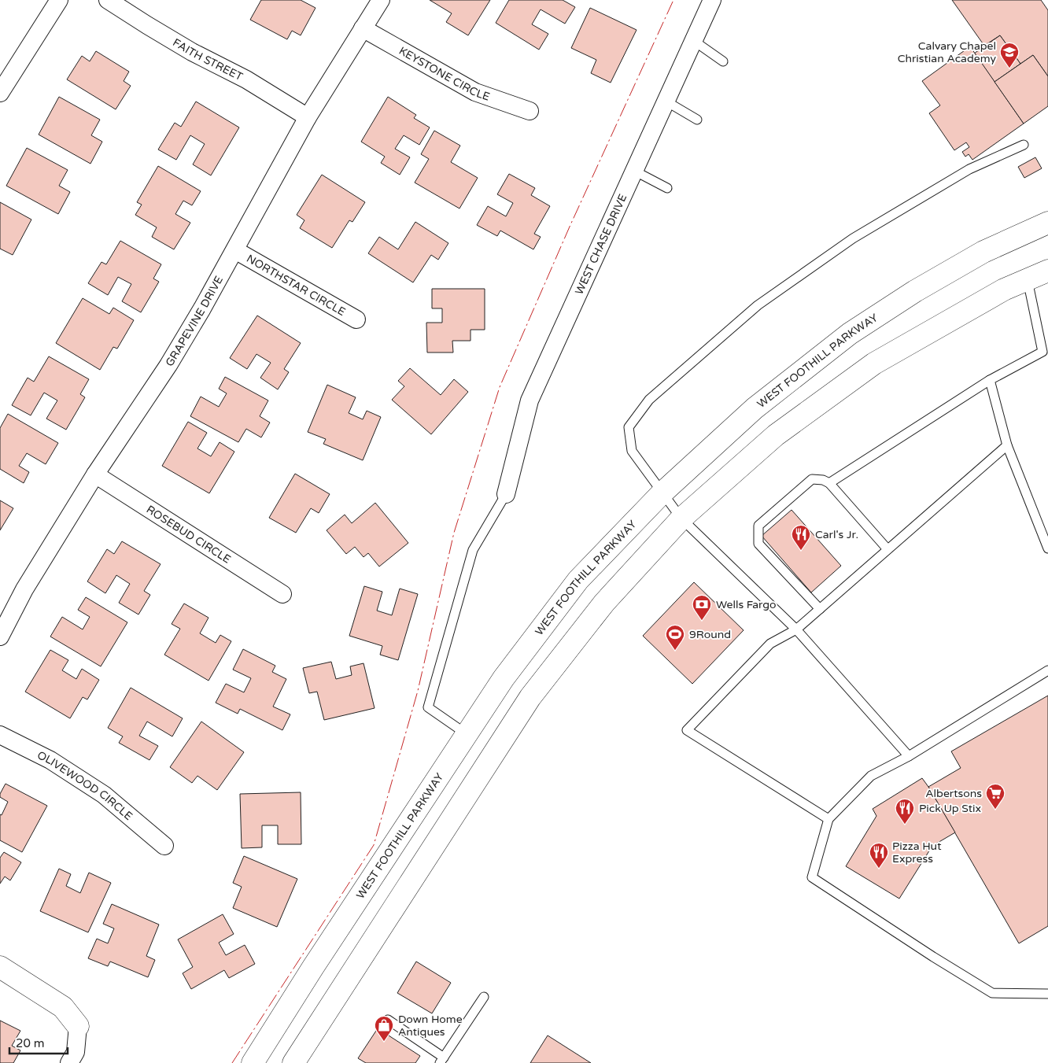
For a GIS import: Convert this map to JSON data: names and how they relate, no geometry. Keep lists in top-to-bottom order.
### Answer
{
  "streets": {
    "main road": ["WEST FOOTHILL PARKWAY"],
    "street": [
      "FAITH STREET",
      "KEYSTONE CIRCLE",
      "WEST CHASE DRIVE",
      "NORTHSTAR CIRCLE",
      "GRAPEVINE DRIVE",
      "ROSEBUD CIRCLE",
      "OLIVEWOOD CIRCLE"
    ]
  },
  "crossings": [
    ["FAITH STREET", "GRAPEVINE DRIVE"],
    ["KEYSTONE CIRCLE", "GRAPEVINE DRIVE"],
    ["NORTHSTAR CIRCLE", "GRAPEVINE DRIVE"],
    ["GRAPEVINE DRIVE", "ROSEBUD CIRCLE"]
  ],
  "places": {
    "school or university": ["Calvary Chapel Christian Academy"],
    "restaurant": ["Carl's Jr.", "Pick Up Stix", "Pizza Hut Express"],
    "bank": ["Wells Fargo"],
    "sports": ["9Round"],
    "supermarket": ["Albertsons"],
    "shop": ["Down Home Antiques"]
  },
  "scale_bar": "20 m"
}
